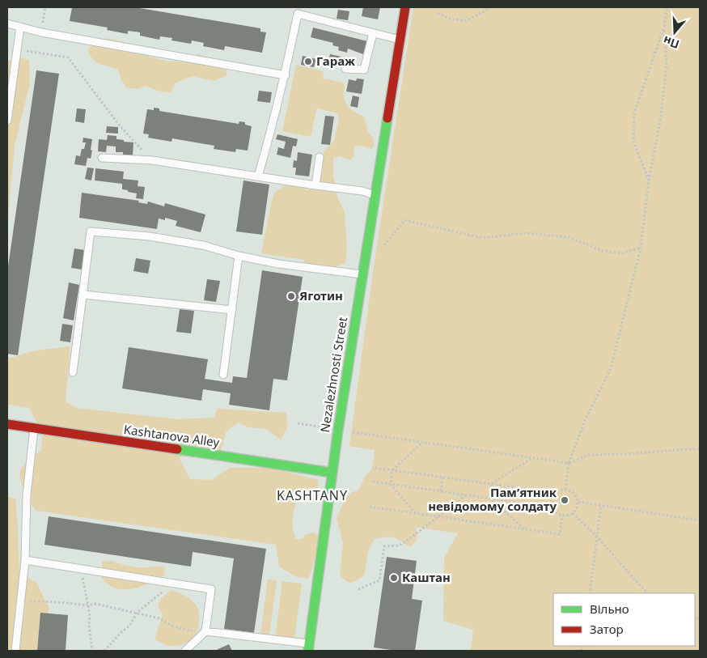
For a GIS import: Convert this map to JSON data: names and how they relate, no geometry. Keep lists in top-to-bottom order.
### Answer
{
  "streets": {
    "main road": ["Nezalezhnosti Street", "Kashtanova Alley"]
  },
  "crossings": [
    ["Nezalezhnosti Street", "Kashtanova Alley"]
  ],
  "districts": ["KASHTANY"],
  "places": [
    "Гараж",
    "Яготин",
    "Пам’ятник невідомому солдату",
    "Каштан"
  ],
  "legend": ["Вільно", "Затор"],
  "north": "bottom"
}
